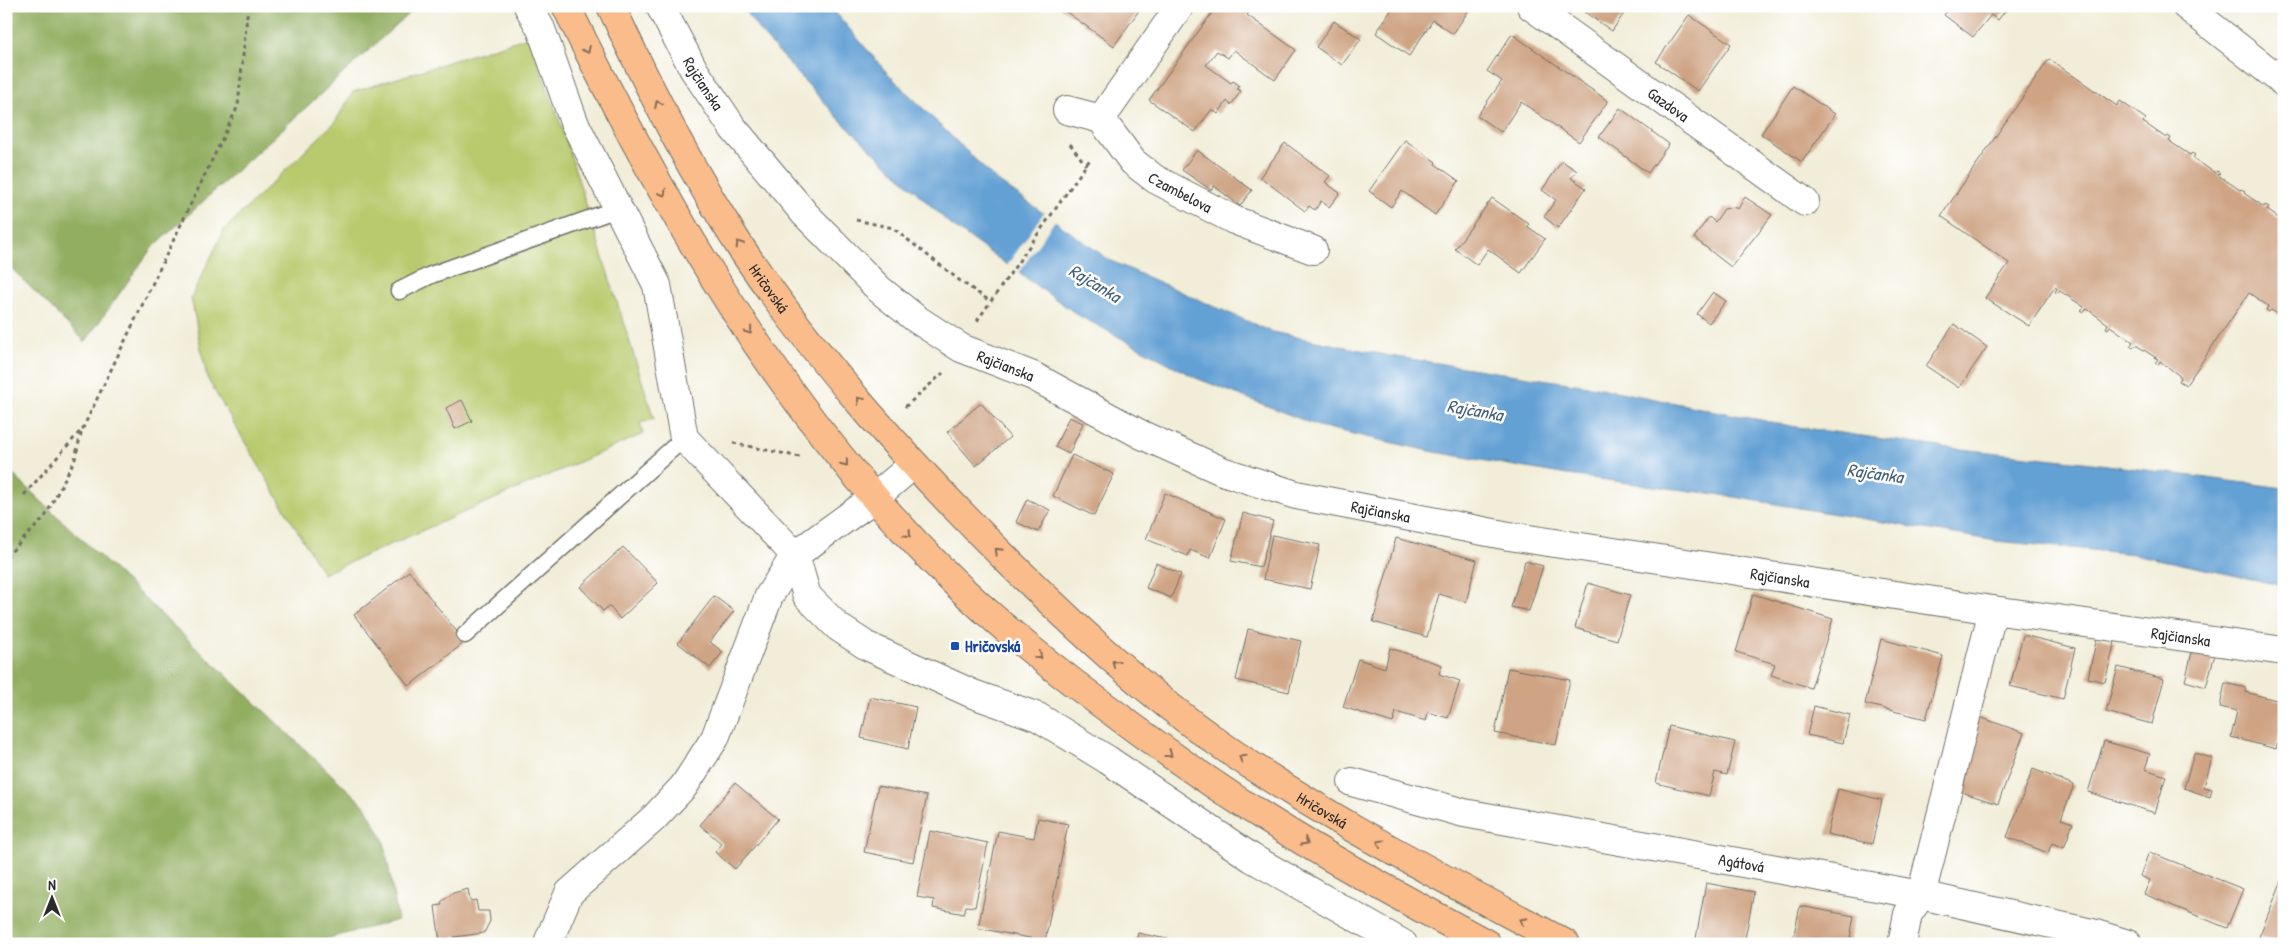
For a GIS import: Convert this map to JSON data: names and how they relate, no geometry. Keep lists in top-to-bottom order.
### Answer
{
  "streets": {
    "main road": ["Hričovská"],
    "street": [
      "Rajčianska",
      "Gazdova",
      "Czambelova",
      "Agátová"
    ]
  },
  "water": ["Rajčanka"],
  "places": {
    "transit": ["Hričovská"]
  },
  "north": "top"
}
